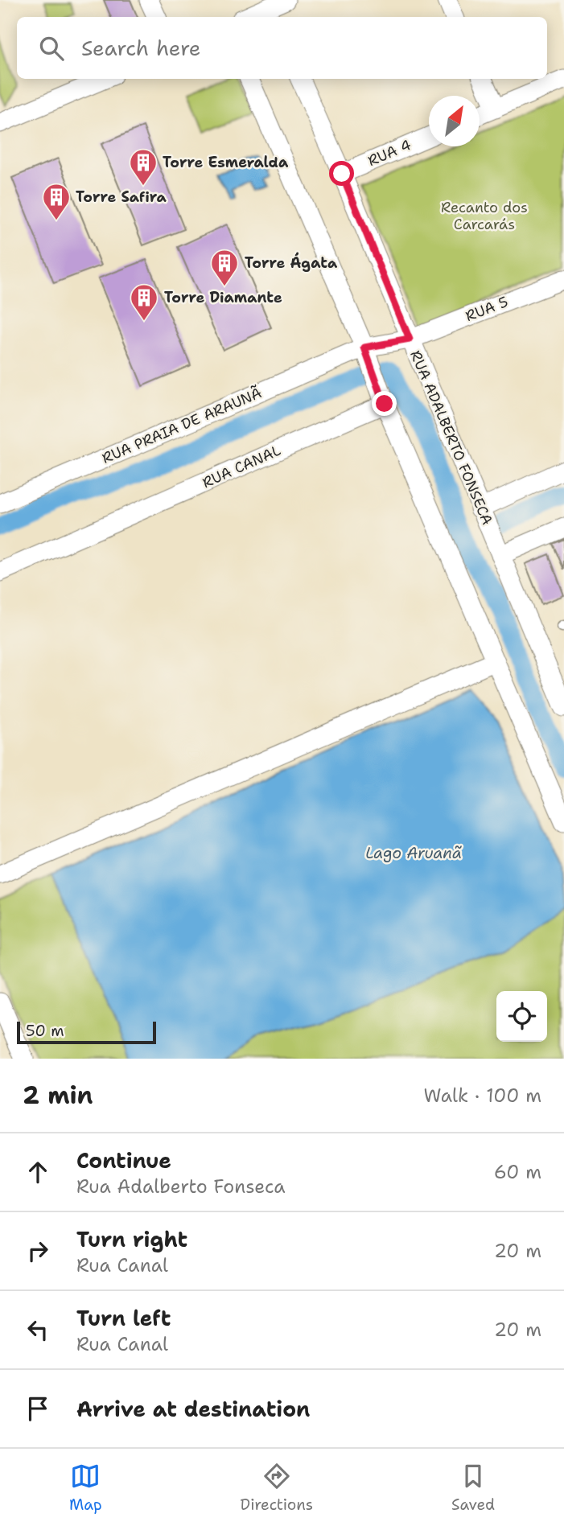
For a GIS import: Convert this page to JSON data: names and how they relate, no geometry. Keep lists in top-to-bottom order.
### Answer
{
  "streets": {
    "street": [
      "RUA 4",
      "RUA 5",
      "RUA PRAIA DE ARAUNÃ",
      "RUA ADALBERTO FONSECA",
      "RUA CANAL"
    ]
  },
  "crossings": [
    ["RUA 4", "RUA ADALBERTO FONSECA"],
    ["RUA 5", "RUA ADALBERTO FONSECA"]
  ],
  "water": ["Lago Aruanã"],
  "parks": ["Recanto dos Carcarás"],
  "places": {
    "building": [
      "Torre Esmeralda",
      "Torre Safira",
      "Torre Ágata",
      "Torre Diamante"
    ]
  },
  "scale_bar": "50 m",
  "north": "top right",
  "page": {
    "search": "Search here",
    "scale": "50 m",
    "heading": ["2 min", "Walk · 100 m"],
    "list": [
      ["Continue", "Rua Adalberto Fonseca", "60 m"],
      ["Turn right", "Rua Canal", "20 m"],
      ["Turn left", "Rua Canal", "20 m"],
      "Arrive at destination"
    ],
    "nav": ["Map", "Directions", "Saved"]
  }
}
